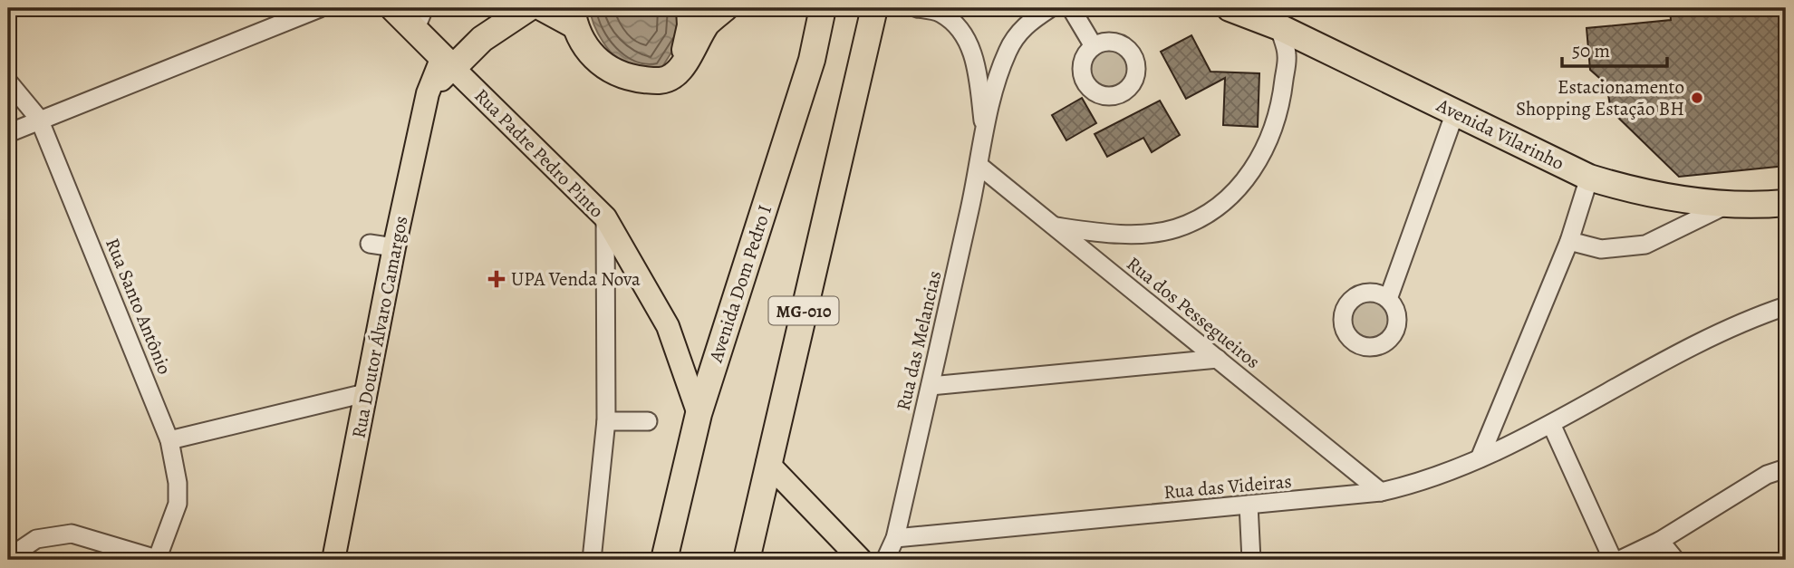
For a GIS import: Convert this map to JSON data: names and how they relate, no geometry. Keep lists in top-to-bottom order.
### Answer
{
  "streets": {
    "highway": [
      "Avenida Vilarinho",
      "Rua Padre Pedro Pinto",
      "Avenida Dom Pedro I",
      "MG-010",
      "Rua Doutor Álvaro Camargos"
    ],
    "street": [
      "Rua Santo Antônio",
      "Rua dos Pessegueiros",
      "Rua das Melancias",
      "Rua das Videiras"
    ]
  },
  "crossings": [
    ["Rua Padre Pedro Pinto", "Avenida Dom Pedro I"],
    ["Rua Padre Pedro Pinto", "Rua Doutor Álvaro Camargos"],
    ["Rua dos Pessegueiros", "Rua das Melancias"],
    ["Rua dos Pessegueiros", "Rua das Videiras"],
    ["Rua das Melancias", "Rua das Videiras"]
  ],
  "places": {
    "other": ["Estacionamento Shopping Estação BH"],
    "health": ["UPA Venda Nova"]
  },
  "scale_bar": "50 m"
}
